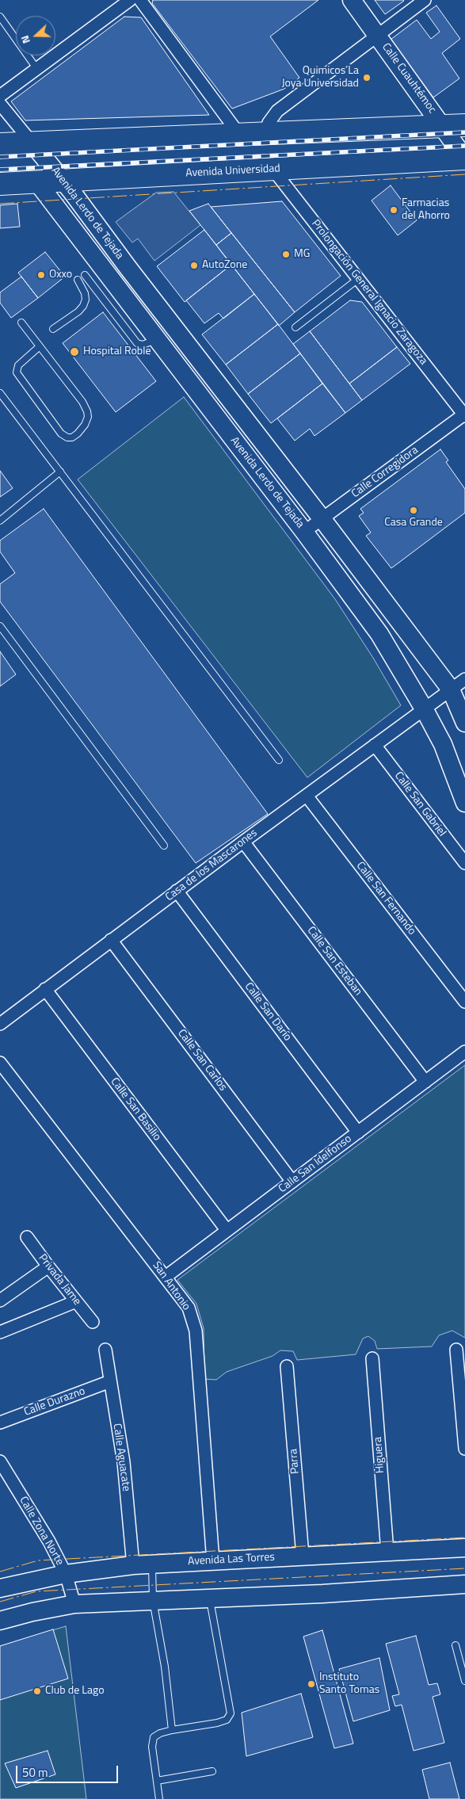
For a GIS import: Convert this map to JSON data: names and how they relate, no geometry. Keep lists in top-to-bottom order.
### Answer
{
  "streets": {
    "highway": ["Avenida Universidad"],
    "street": [
      "Calle Cuauhtémoc",
      "Avenida Lerdo de Tejada",
      "Prolongación General Ignacio Zaragoza",
      "Calle Corregidora",
      "Calle San Gabriel",
      "Casa de los Mascarones",
      "Calle San Fernando",
      "Calle San Esteban",
      "Calle San Darío",
      "Calle San Carlos",
      "Calle San Basilio",
      "Calle San Idelfonso",
      "Privada Jame",
      "San Antonio",
      "Calle Durazno",
      "Higuera",
      "Calle Aguacate",
      "Parra",
      "Calle Zona Norte",
      "Avenida Las Torres"
    ]
  },
  "crossings": [
    ["Calle Cuauhtémoc", "Avenida Universidad"],
    ["Avenida Universidad", "Avenida Lerdo de Tejada"],
    ["Avenida Universidad", "Prolongación General Ignacio Zaragoza"],
    ["Avenida Lerdo de Tejada", "Calle Corregidora"],
    ["Avenida Lerdo de Tejada", "Casa de los Mascarones"],
    ["Prolongación General Ignacio Zaragoza", "Calle Corregidora"],
    ["Calle San Gabriel", "Casa de los Mascarones"],
    ["Casa de los Mascarones", "Calle San Fernando"],
    ["Casa de los Mascarones", "Calle San Esteban"],
    ["Casa de los Mascarones", "Calle San Darío"],
    ["Casa de los Mascarones", "Calle San Carlos"],
    ["Casa de los Mascarones", "Calle San Basilio"],
    ["Calle San Esteban", "Calle San Idelfonso"],
    ["Calle San Darío", "Calle San Idelfonso"],
    ["Calle San Carlos", "Calle San Idelfonso"],
    ["Calle San Basilio", "Calle San Idelfonso"],
    ["Calle San Idelfonso", "San Antonio"],
    ["San Antonio", "Avenida Las Torres"],
    ["Calle Durazno", "Calle Aguacate"],
    ["Higuera", "Avenida Las Torres"],
    ["Calle Aguacate", "Avenida Las Torres"],
    ["Parra", "Avenida Las Torres"],
    ["Calle Zona Norte", "Avenida Las Torres"]
  ],
  "places": [
    "Quimicos La Joya Universidad",
    "Farmacias del Ahorro",
    "MG",
    "AutoZone",
    "Oxxo",
    "Hospital Roble",
    "Casa Grande",
    "Instituto Santo Tomas",
    "Club de Lago"
  ],
  "scale_bar": "50 m",
  "north": "left"
}
